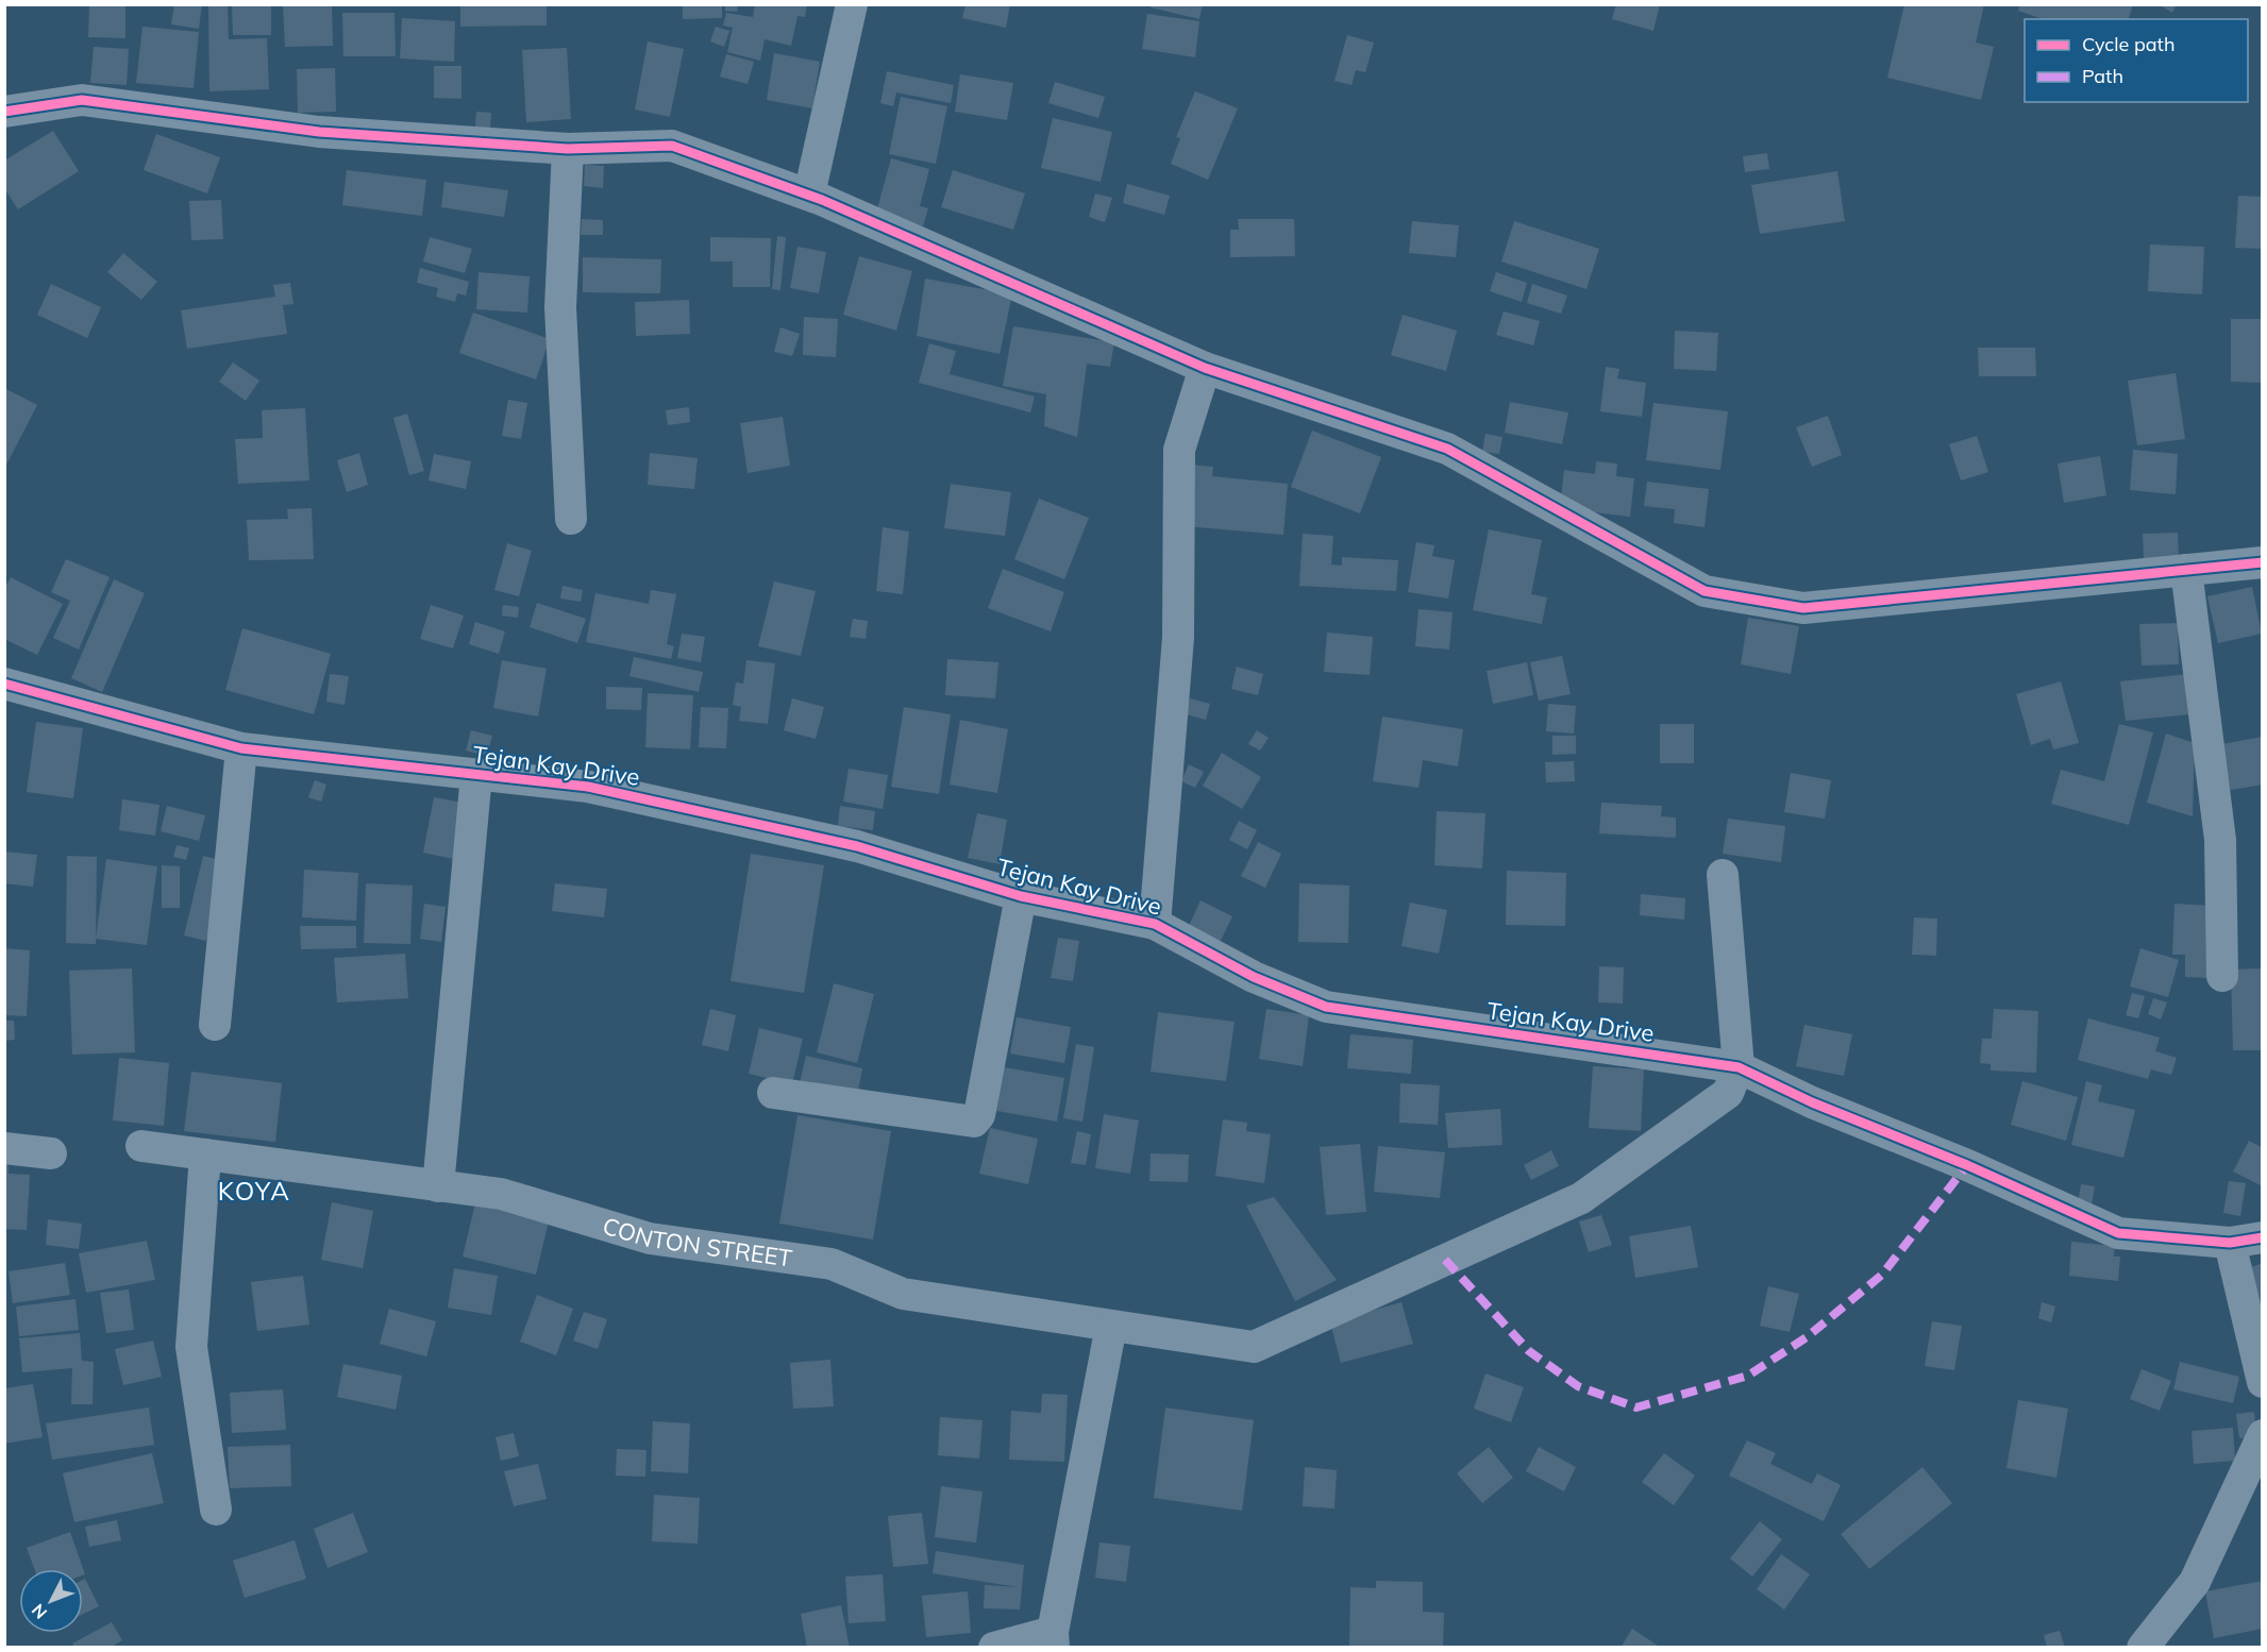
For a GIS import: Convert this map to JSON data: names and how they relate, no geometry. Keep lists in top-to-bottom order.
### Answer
{
  "streets": {
    "street": ["Tejan Kay Drive", "CONTON STREET"]
  },
  "crossings": [
    ["Tejan Kay Drive", "CONTON STREET"]
  ],
  "districts": ["KOYA"],
  "legend": ["Cycle path", "Path"],
  "north": "bottom left"
}
